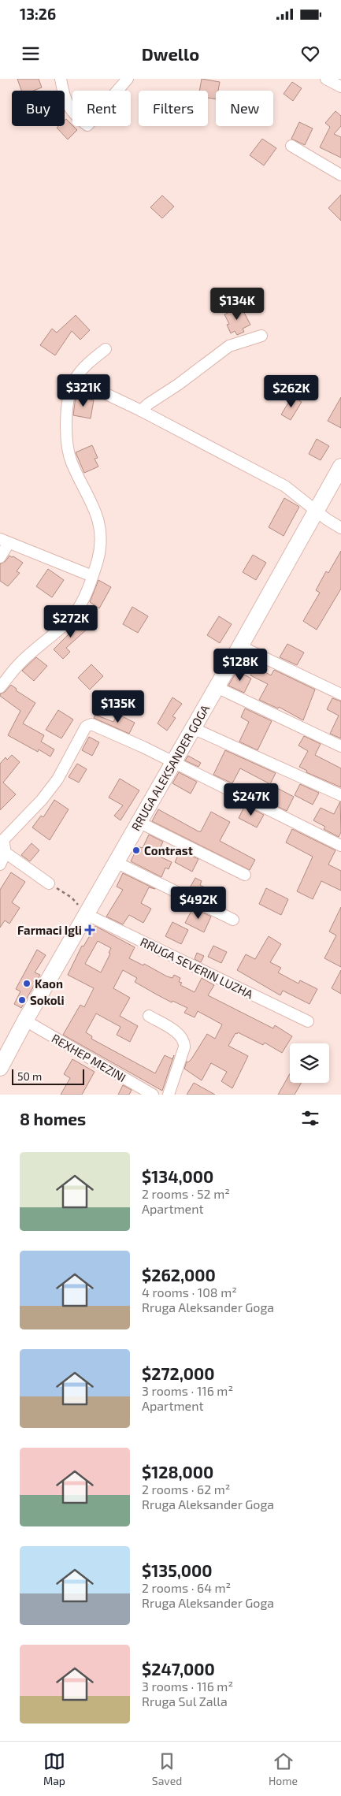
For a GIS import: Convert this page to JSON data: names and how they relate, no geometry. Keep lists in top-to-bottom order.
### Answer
{
  "streets": {
    "main road": ["RRUGA ALEKSANDER GOGA"],
    "street": ["RRUGA SEVERIN LUZHA", "REXHEP MEZINI"]
  },
  "crossings": [
    ["RRUGA ALEKSANDER GOGA", "RRUGA SEVERIN LUZHA"],
    ["RRUGA ALEKSANDER GOGA", "REXHEP MEZINI"]
  ],
  "places": {
    "other": ["Contrast", "Kaon", "Sokoli"],
    "health": ["Farmaci Igli"]
  },
  "scale_bar": "50 m",
  "page": {
    "status": "13:26",
    "header": "Dwello",
    "chip": [
      "Buy",
      "Rent",
      "Filters",
      "New"
    ],
    "price": [
      "$134K",
      "$321K",
      "$262K",
      "$272K",
      "$128K",
      "$135K",
      "$247K",
      "$492K"
    ],
    "scale": "50 m",
    "heading": "8 homes",
    "list": [
      {
        "name": "$134,000",
        "note": "2 rooms · 52 m² · Apartment"
      },
      {
        "name": "$262,000",
        "note": "4 rooms · 108 m² · Rruga Aleksander Goga"
      },
      {
        "name": "$272,000",
        "note": "3 rooms · 116 m² · Apartment"
      },
      {
        "name": "$128,000",
        "note": "2 rooms · 62 m² · Rruga Aleksander Goga"
      },
      {
        "name": "$135,000",
        "note": "2 rooms · 64 m² · Rruga Aleksander Goga"
      },
      {
        "name": "$247,000",
        "note": "3 rooms · 116 m² · Rruga Sul Zalla"
      }
    ],
    "tabs": ["Map", "Saved", "Home"]
  }
}
